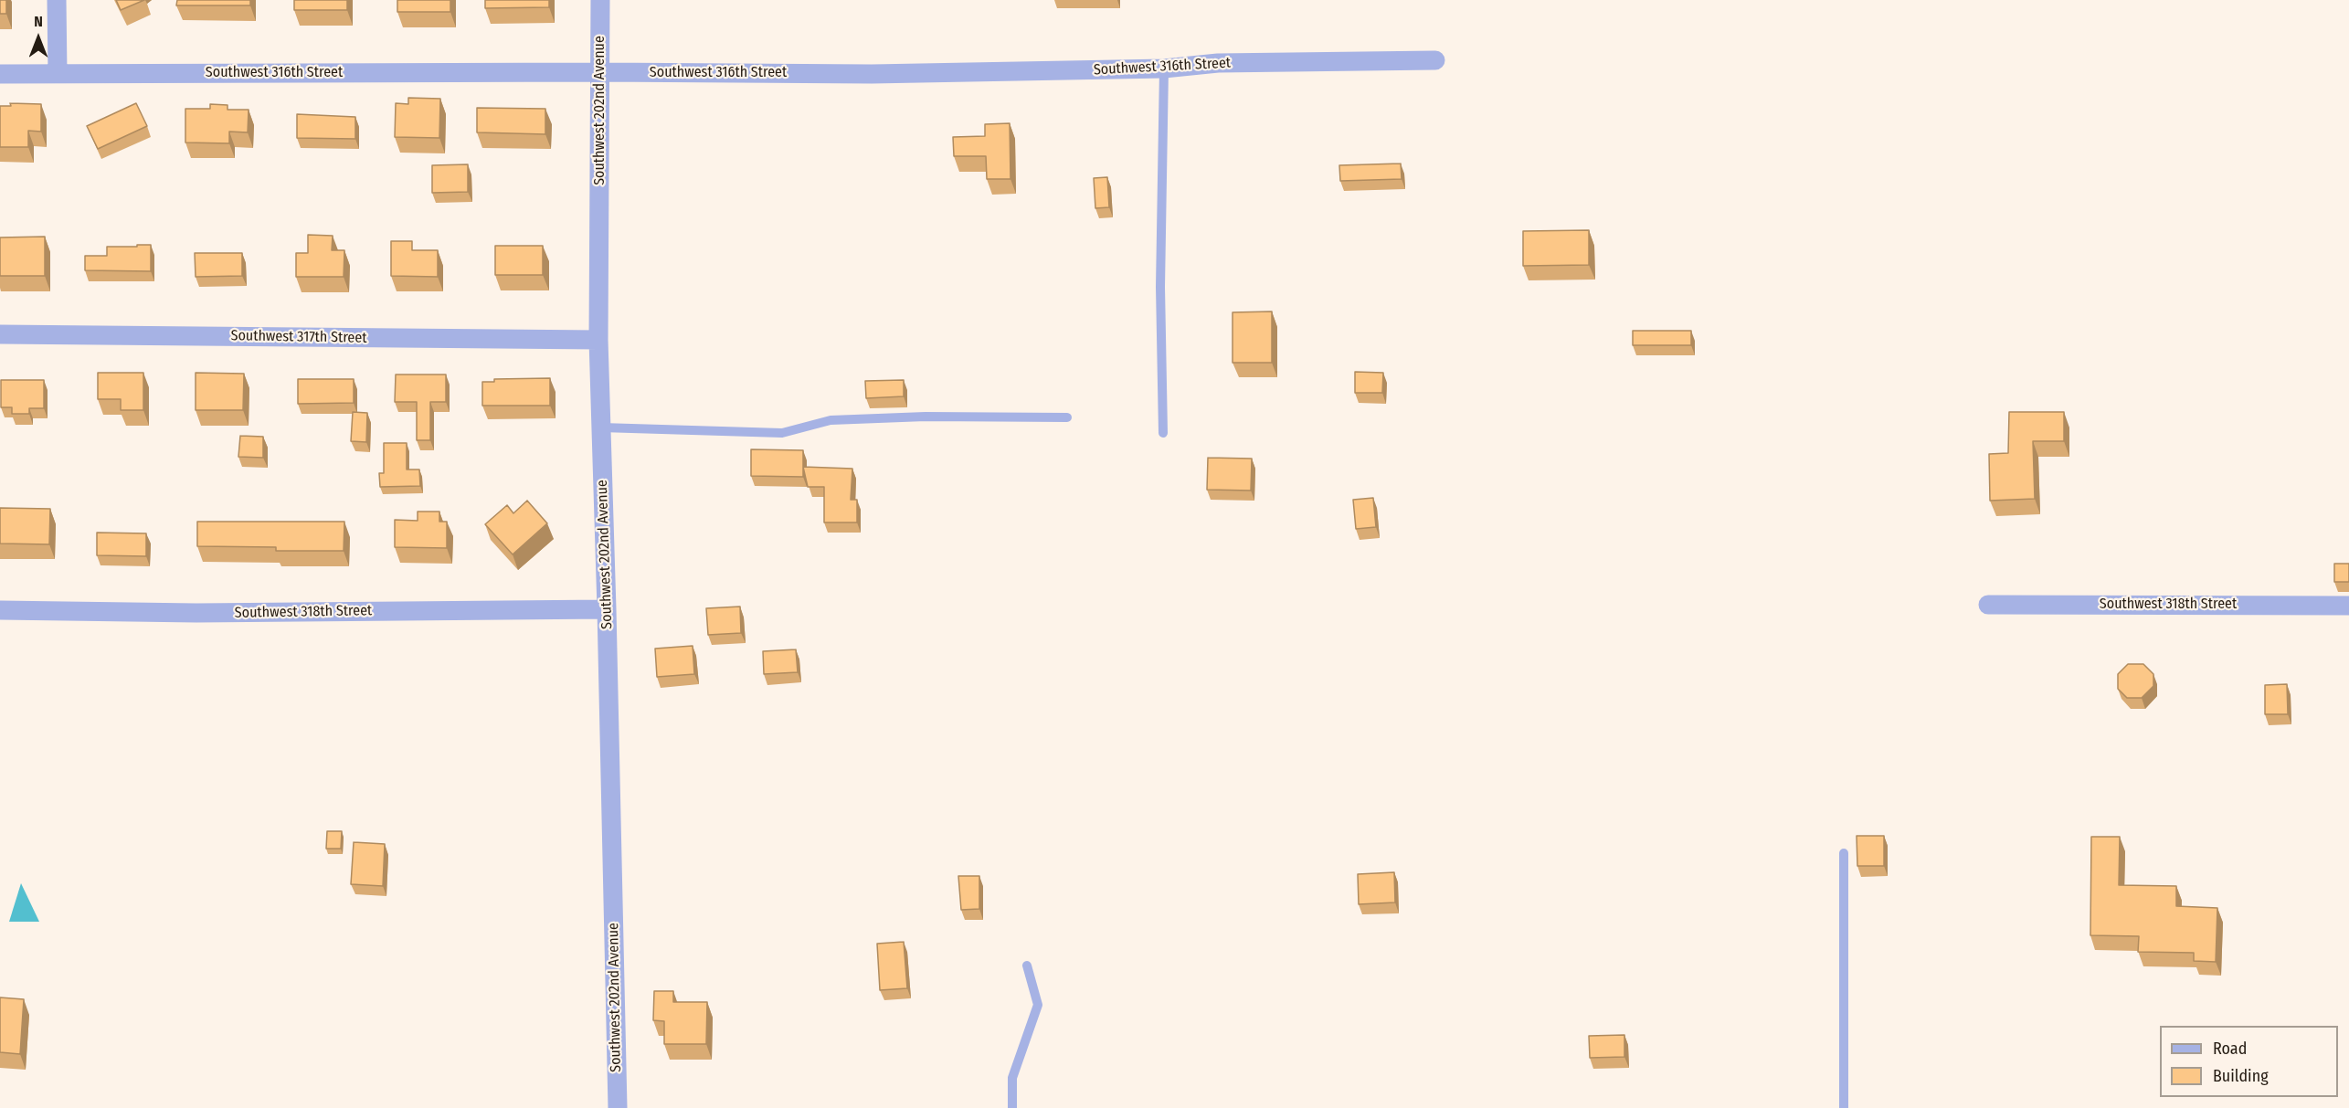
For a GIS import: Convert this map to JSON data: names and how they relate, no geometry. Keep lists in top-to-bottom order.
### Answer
{
  "streets": {
    "street": [
      "Southwest 316th Street",
      "Southwest 202nd Avenue",
      "Southwest 317th Street",
      "Southwest 318th Street"
    ]
  },
  "crossings": [
    ["Southwest 316th Street", "Southwest 202nd Avenue"],
    ["Southwest 202nd Avenue", "Southwest 317th Street"],
    ["Southwest 202nd Avenue", "Southwest 318th Street"]
  ],
  "legend": ["Road", "Building"],
  "north": "top"
}
